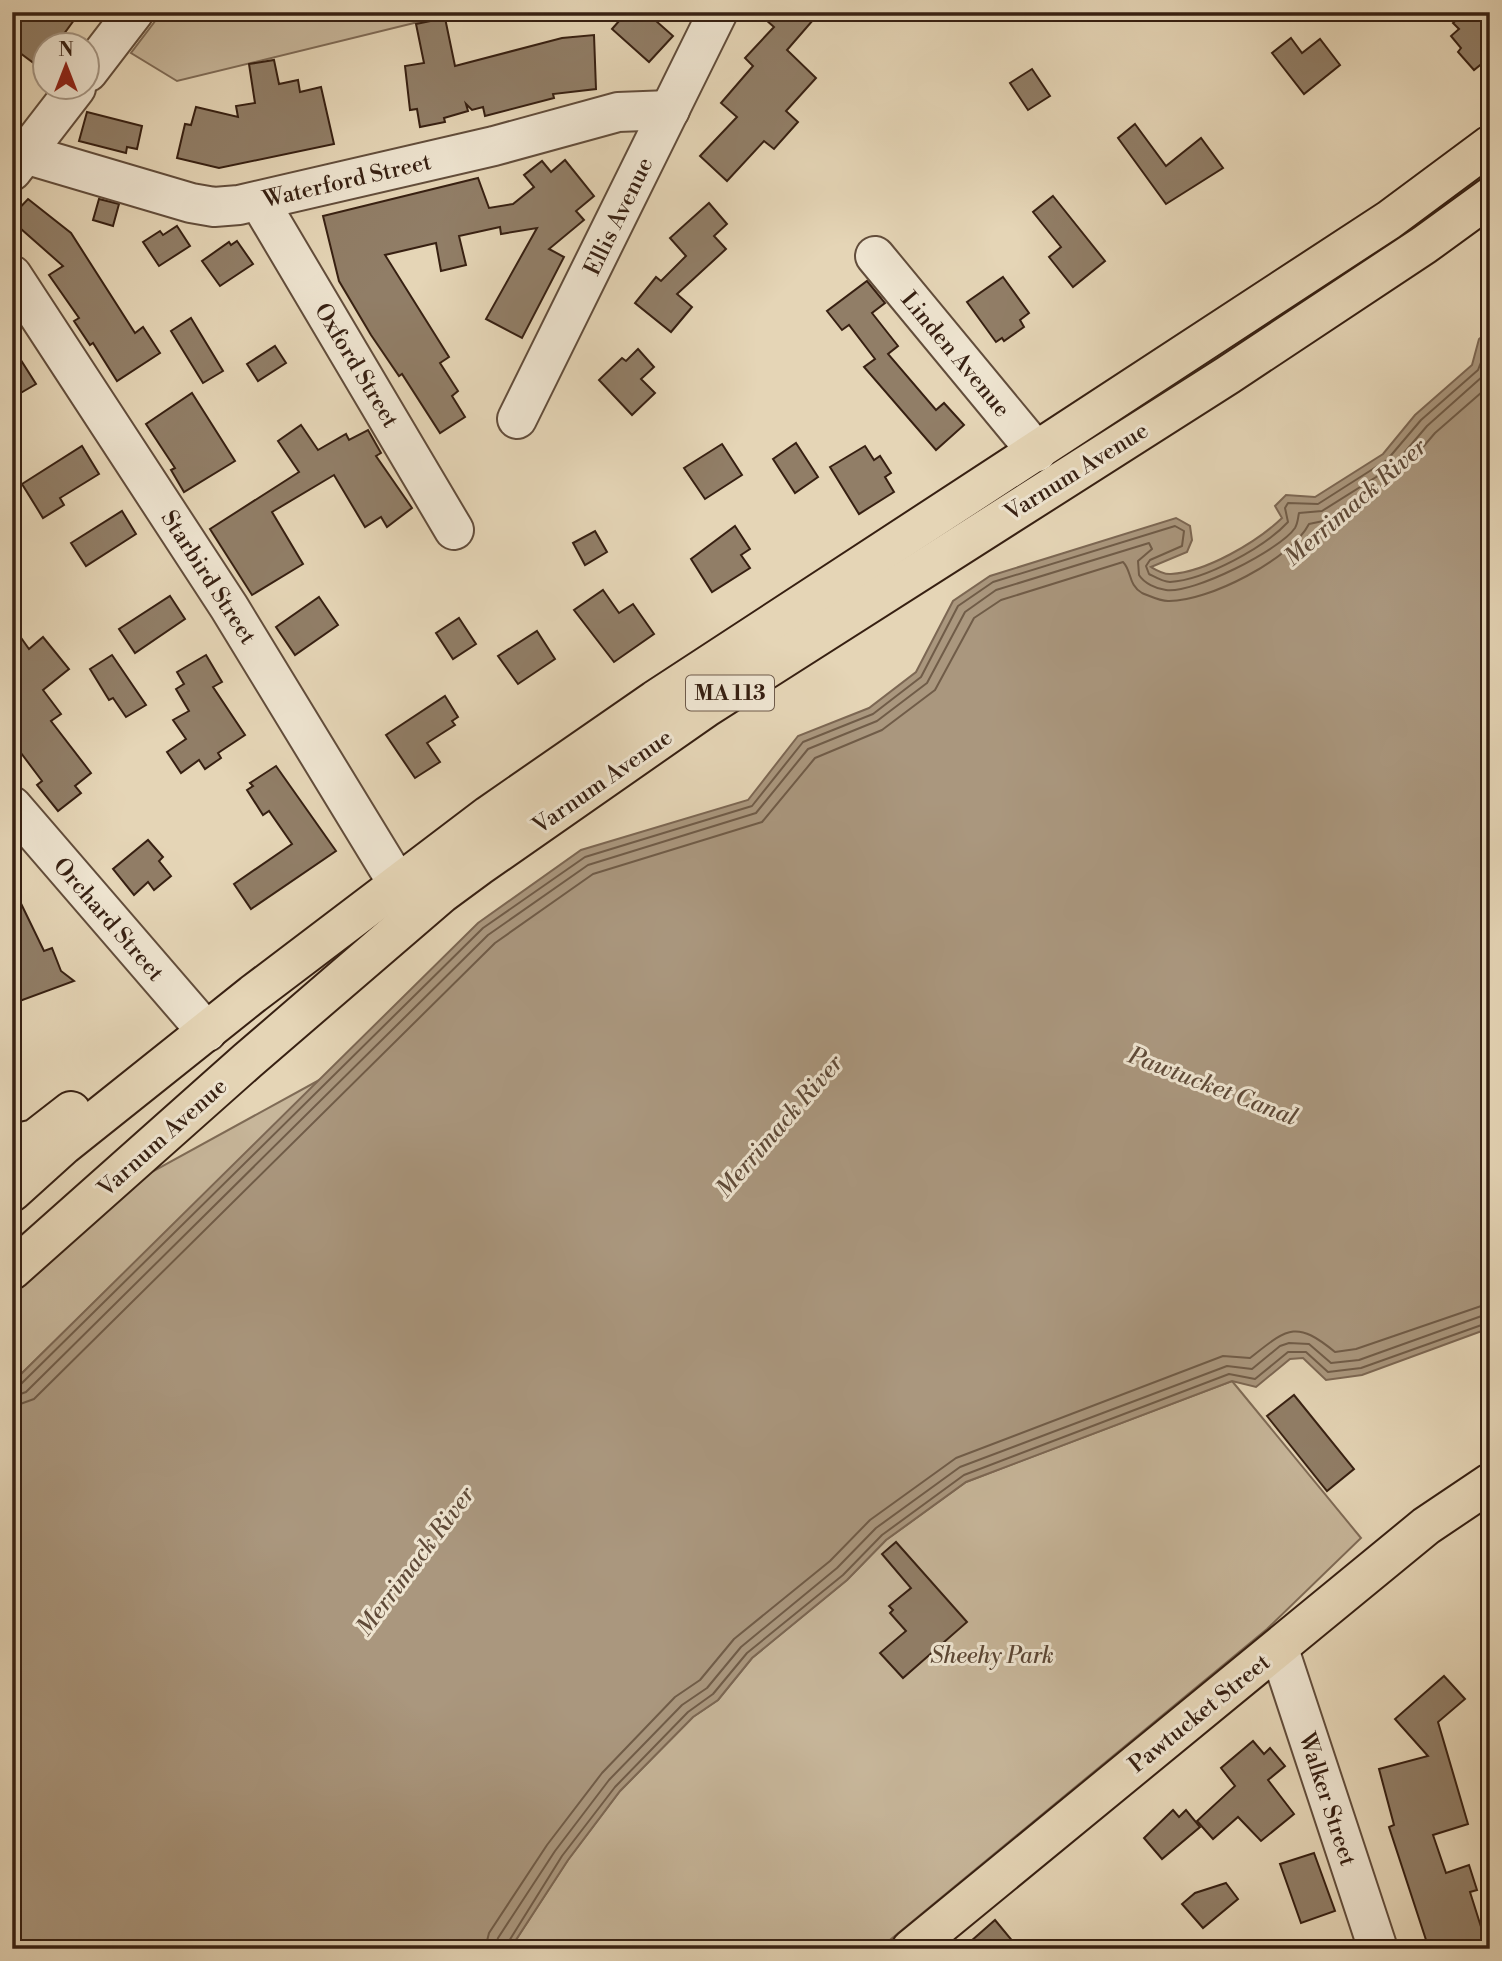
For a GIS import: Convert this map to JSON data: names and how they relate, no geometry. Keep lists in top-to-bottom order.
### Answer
{
  "streets": {
    "main road": ["Varnum Avenue", "MA 113", "Pawtucket Street"],
    "street": [
      "Waterford Street",
      "Ellis Avenue",
      "Linden Avenue",
      "Oxford Street",
      "Starbird Street",
      "Orchard Street",
      "Walker Street"
    ]
  },
  "crossings": [
    ["Waterford Street", "Ellis Avenue"],
    ["Waterford Street", "Oxford Street"],
    ["Linden Avenue", "Varnum Avenue"],
    ["Varnum Avenue", "Starbird Street"],
    ["Varnum Avenue", "Orchard Street"],
    ["Pawtucket Street", "Walker Street"]
  ],
  "water": ["Merrimack River", "Pawtucket Canal"],
  "parks": ["Sheehy Park"],
  "north": "top"
}
